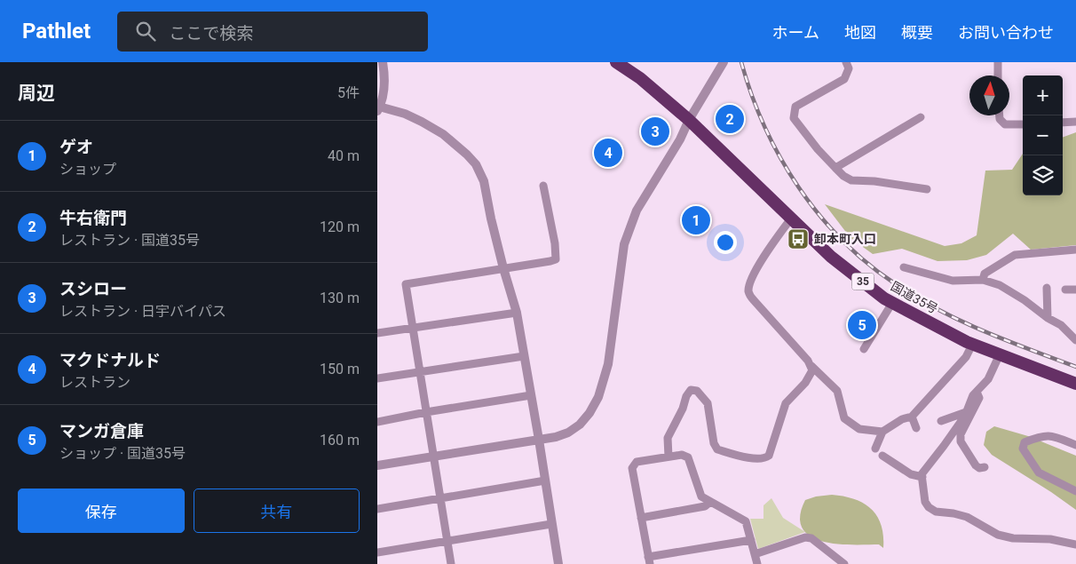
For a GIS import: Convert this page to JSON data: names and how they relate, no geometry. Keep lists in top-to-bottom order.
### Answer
{
  "streets": {
    "highway": ["35", "国道35号"]
  },
  "crossings": [
    ["35", "国道35号"]
  ],
  "places": {
    "bus stop": ["卸本町入口"]
  },
  "north": "top",
  "page": {
    "header": "Pathlet",
    "search": "ここで検索",
    "nav": [
      "ホーム",
      "地図",
      "概要",
      "お問い合わせ"
    ],
    "heading": ["周辺", "5件"],
    "map_buttons": ["+", "−"],
    "pins": [
      "2",
      "3",
      "4",
      "1",
      "5"
    ],
    "list": [
      {
        "mark": "1",
        "name": "ゲオ",
        "note": "ショップ",
        "value": "40 m"
      },
      {
        "mark": "2",
        "name": "牛右衛門",
        "note": "レストラン · 国道35号",
        "value": "120 m"
      },
      {
        "mark": "3",
        "name": "スシロー",
        "note": "レストラン · 日宇バイパス",
        "value": "130 m"
      },
      {
        "mark": "4",
        "name": "マクドナルド",
        "note": "レストラン",
        "value": "150 m"
      },
      {
        "mark": "5",
        "name": "マンガ倉庫",
        "note": "ショップ · 国道35号",
        "value": "160 m"
      }
    ],
    "buttons": ["保存", "共有"]
  }
}
